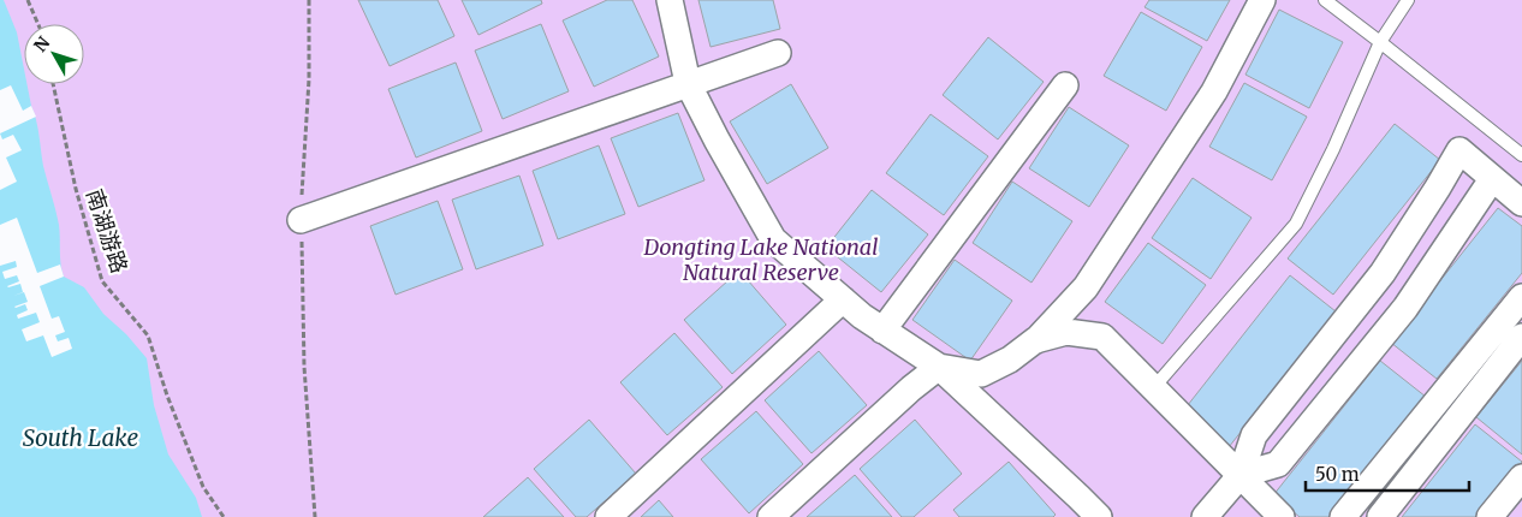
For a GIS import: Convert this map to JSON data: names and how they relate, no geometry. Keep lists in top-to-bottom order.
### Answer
{
  "streets": {
    "path": ["南湖游路"]
  },
  "water": ["South Lake"],
  "parks": ["Dongting Lake National Natural Reserve"],
  "scale_bar": "50 m",
  "north": "top left"
}
